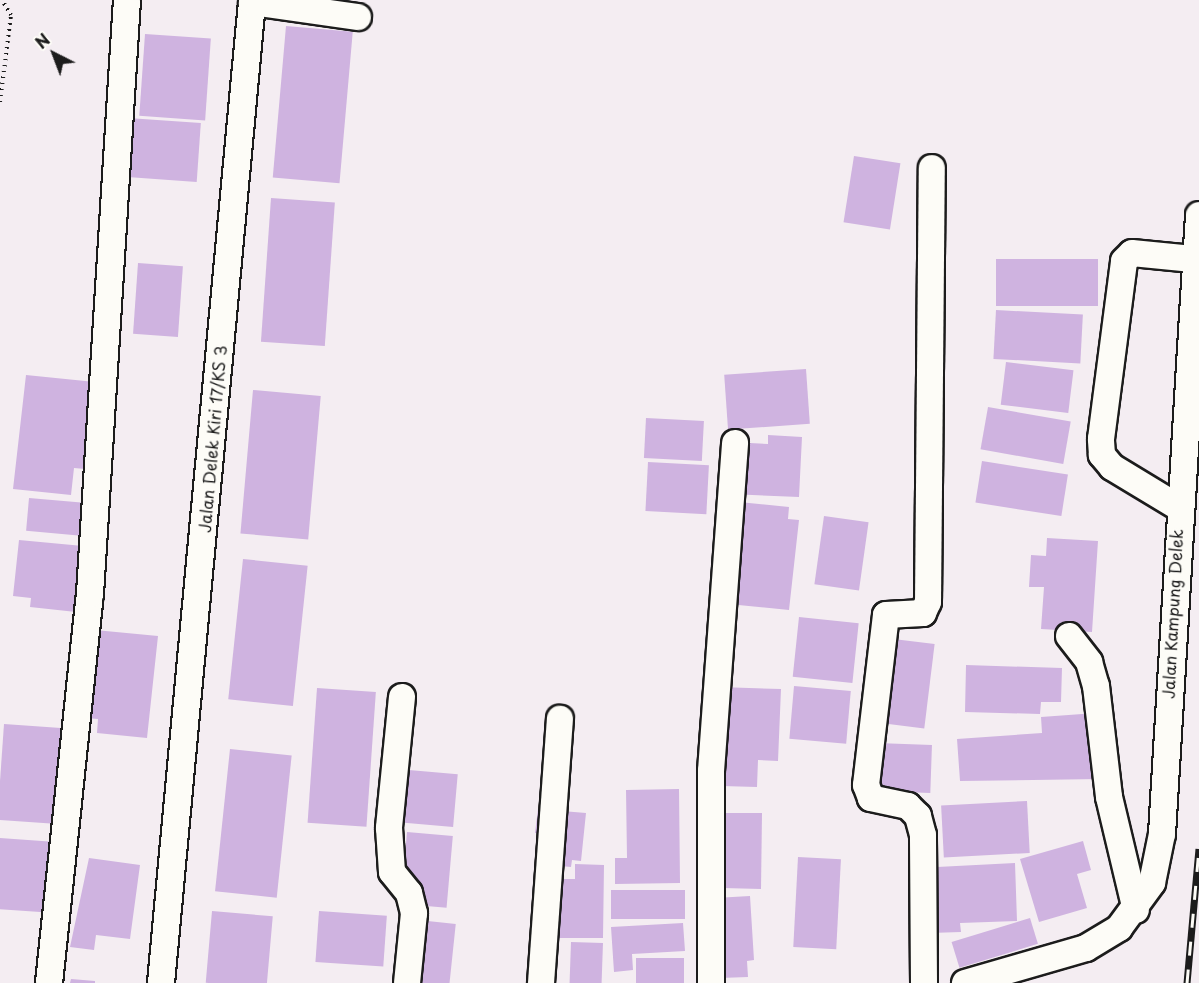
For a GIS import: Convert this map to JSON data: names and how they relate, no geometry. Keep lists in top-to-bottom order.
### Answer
{
  "streets": {
    "street": ["Jalan Delek Kiri 17/KS 3", "Jalan Kampung Delek"]
  },
  "north": "top left"
}
